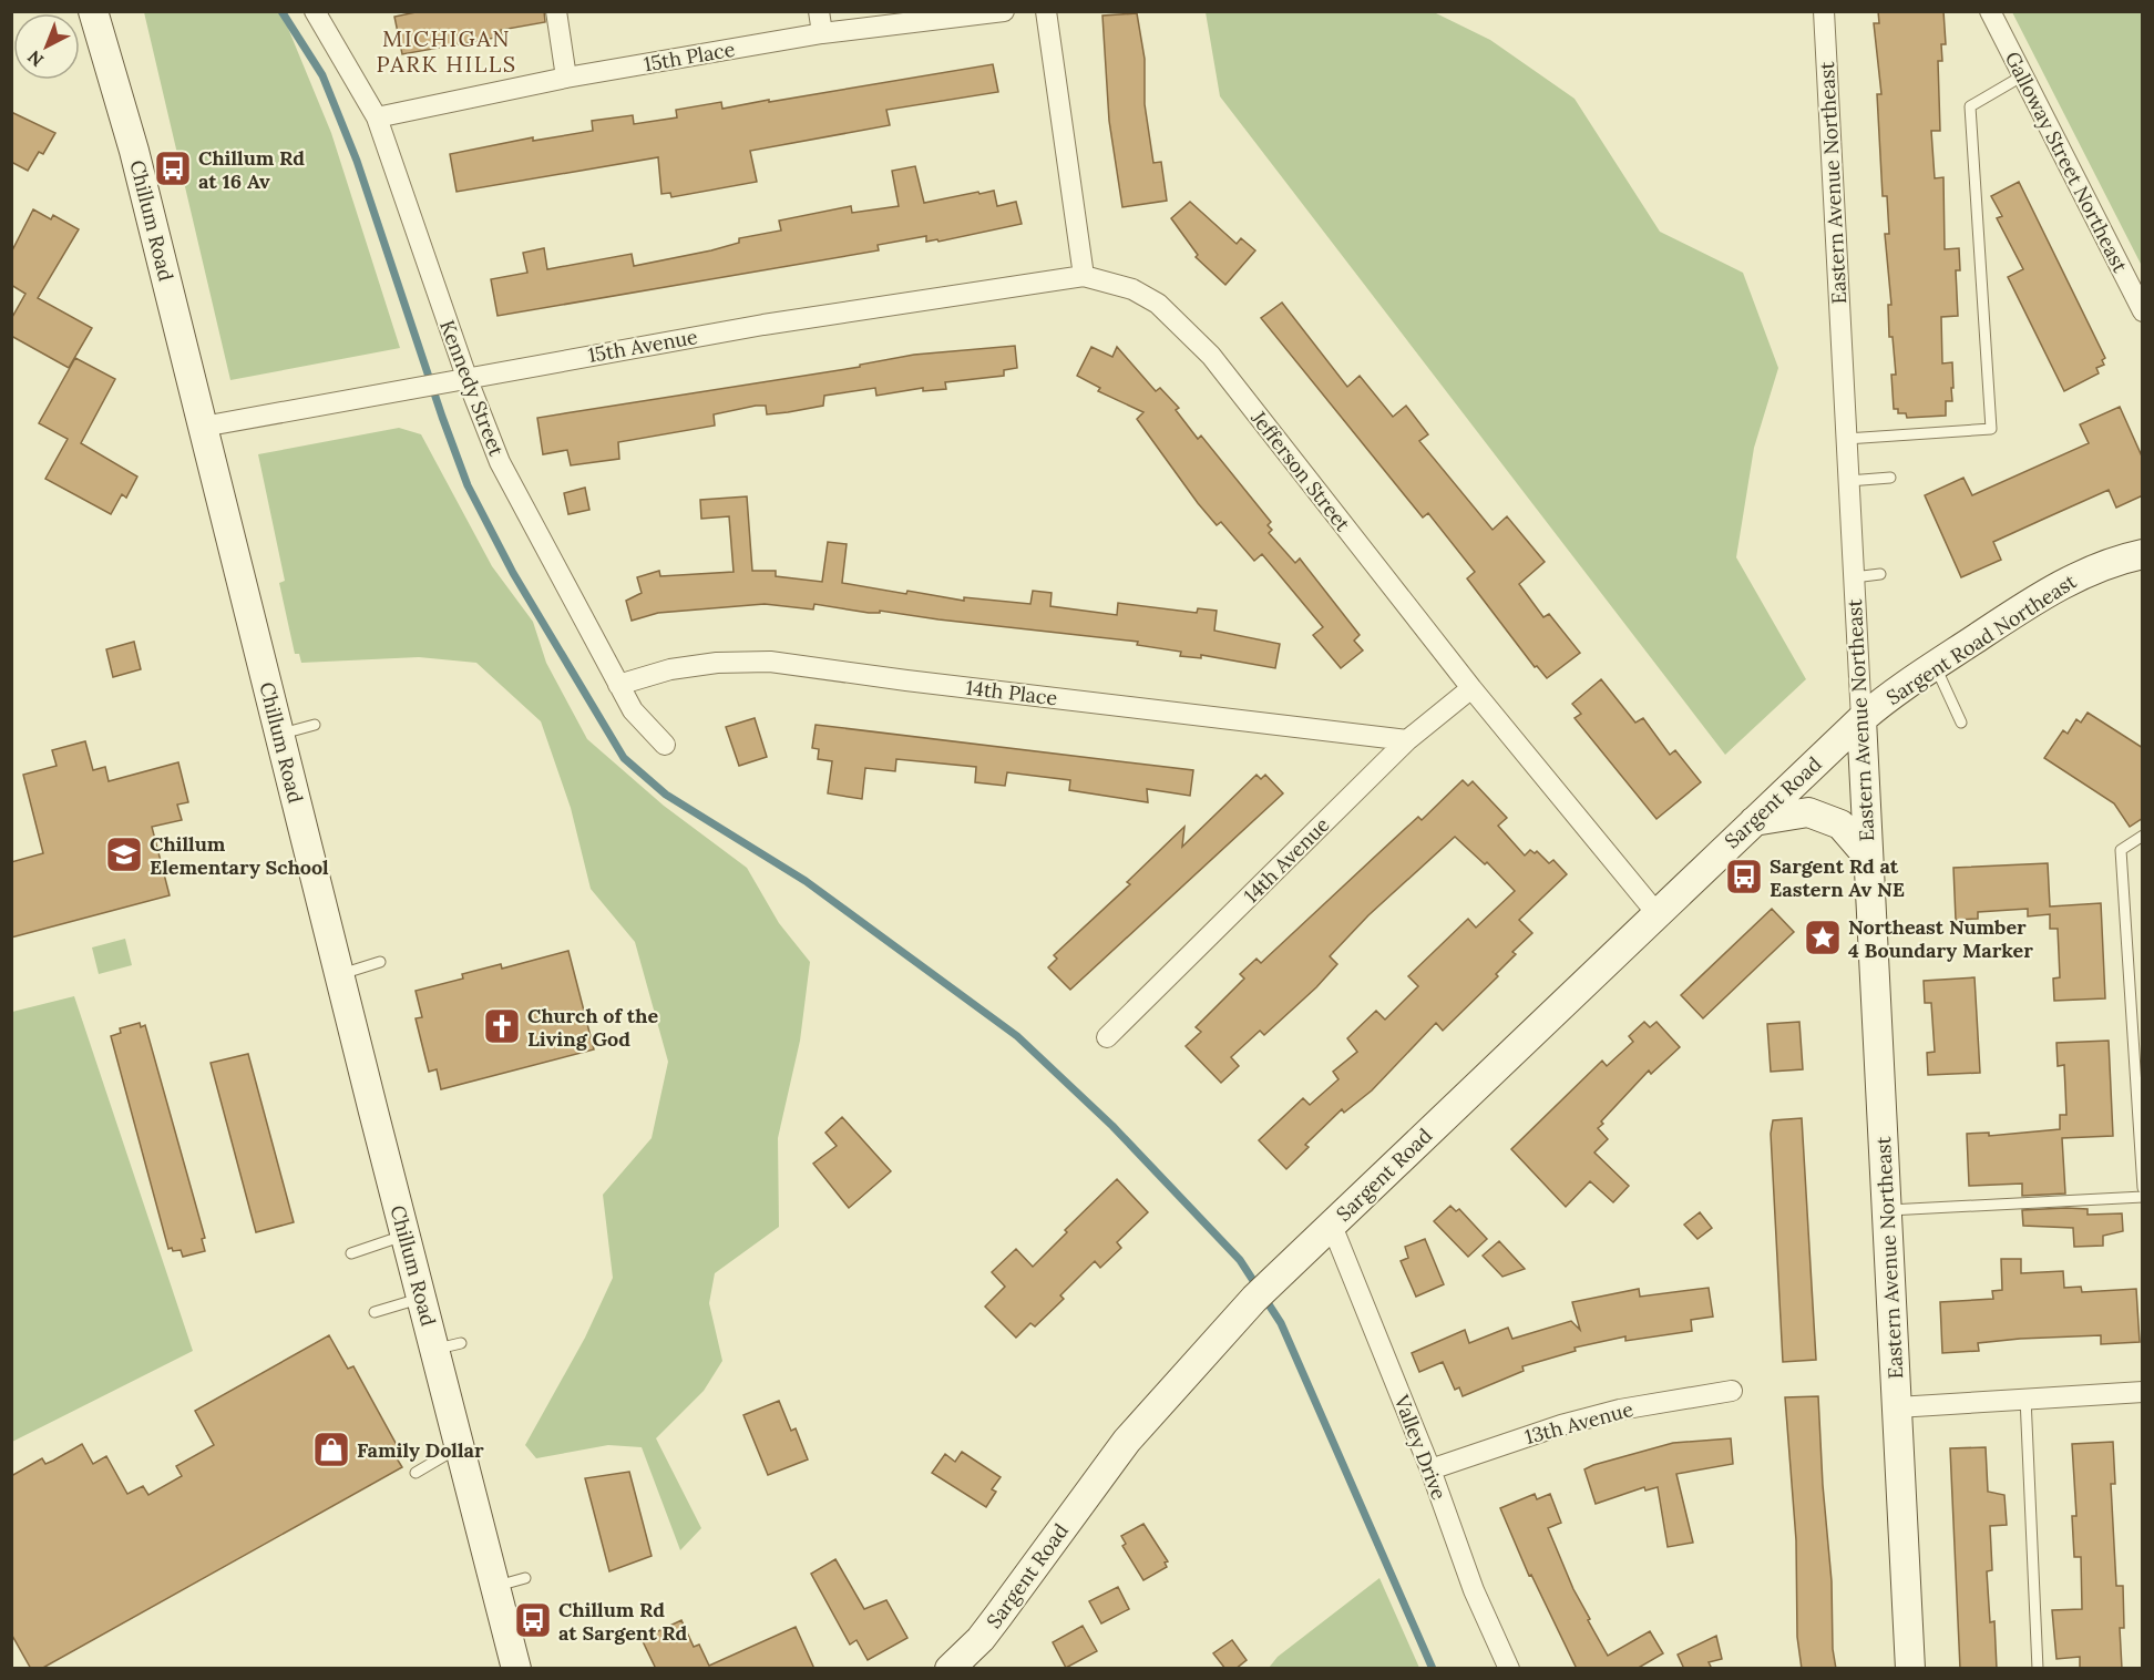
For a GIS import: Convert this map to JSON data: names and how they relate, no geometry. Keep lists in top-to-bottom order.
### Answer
{
  "streets": {
    "main road": [
      "Eastern Avenue Northeast",
      "Chillum Road",
      "Sargent Road Northeast",
      "Sargent Road"
    ],
    "street": [
      "15th Place",
      "Galloway Street Northeast",
      "15th Avenue",
      "Kennedy Street",
      "Jefferson Street",
      "14th Place",
      "14th Avenue",
      "13th Avenue",
      "Valley Drive"
    ]
  },
  "crossings": [
    ["15th Place", "Kennedy Street"],
    ["Eastern Avenue Northeast", "Sargent Road Northeast"],
    ["Eastern Avenue Northeast", "Sargent Road"],
    ["Chillum Road", "15th Avenue"],
    ["15th Avenue", "Kennedy Street"],
    ["15th Avenue", "Jefferson Street"],
    ["Kennedy Street", "14th Place"],
    ["Jefferson Street", "Sargent Road"],
    ["Jefferson Street", "14th Avenue"],
    ["Sargent Road Northeast", "Sargent Road"],
    ["14th Place", "14th Avenue"],
    ["Sargent Road", "Valley Drive"],
    ["13th Avenue", "Valley Drive"]
  ],
  "districts": ["MICHIGAN PARK HILLS"],
  "places": {
    "bus stop": ["Chillum Rd at 16 Av", "Sargent Rd at Eastern Av NE", "Chillum Rd at Sargent Rd"],
    "school or university": ["Chillum Elementary School"],
    "place": ["Northeast Number 4 Boundary Marker"],
    "church": ["Church of the Living God"],
    "shop": ["Family Dollar"]
  },
  "north": "bottom left"
}
